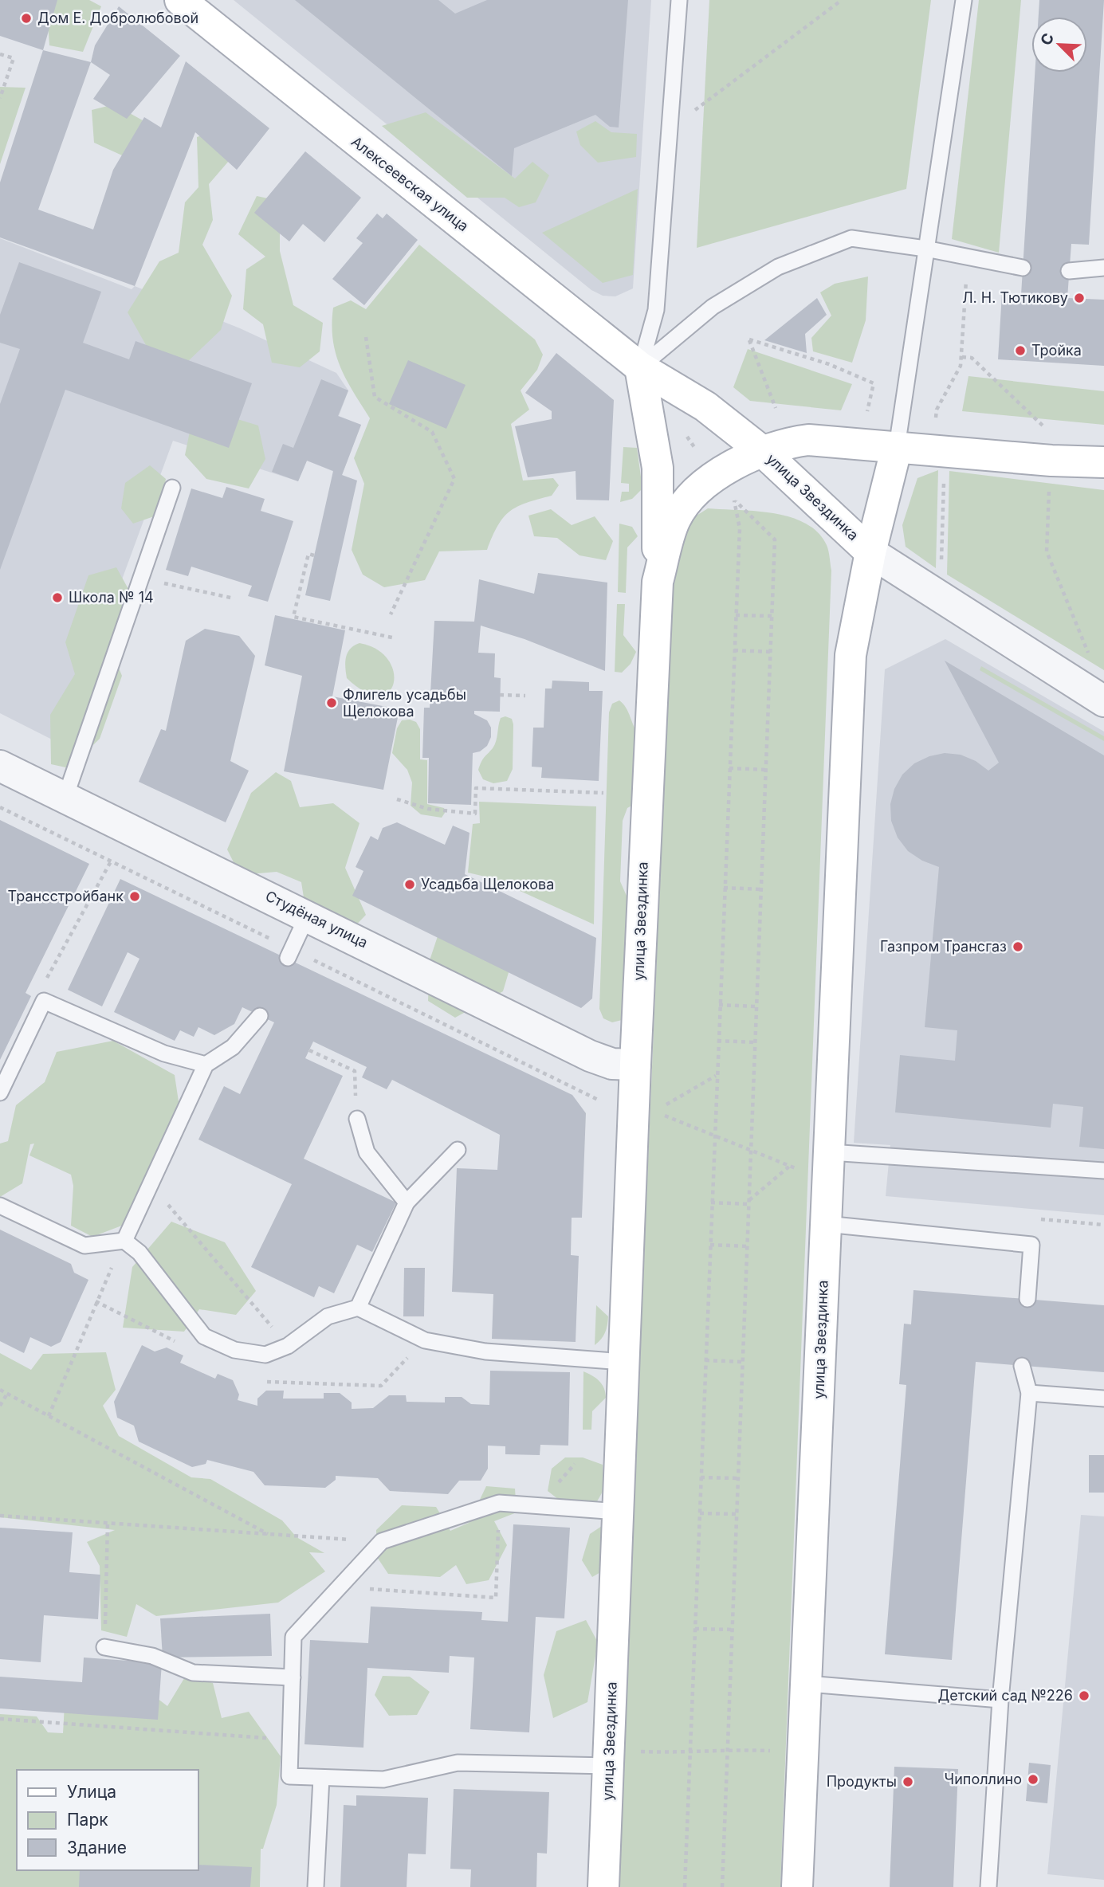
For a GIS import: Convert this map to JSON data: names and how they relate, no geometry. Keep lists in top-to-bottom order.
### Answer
{
  "streets": {
    "street": ["Алексеевская улица", "улица Звездинка", "Студёная улица"]
  },
  "crossings": [
    ["Алексеевская улица", "улица Звездинка"],
    ["улица Звездинка", "Студёная улица"]
  ],
  "places": [
    "Дом Е. Добролюбовой",
    "Л. Н. Тютикову",
    "Тройка",
    "Школа № 14",
    "Флигель усадьбы Щелокова",
    "Усадьба Щелокова",
    "Трансстройбанк",
    "Газпром Трансгаз",
    "Детский сад №226",
    "Чиполлино",
    "Продукты"
  ],
  "legend": ["Улица", "Парк", "Здание"],
  "north": "top left"
}
